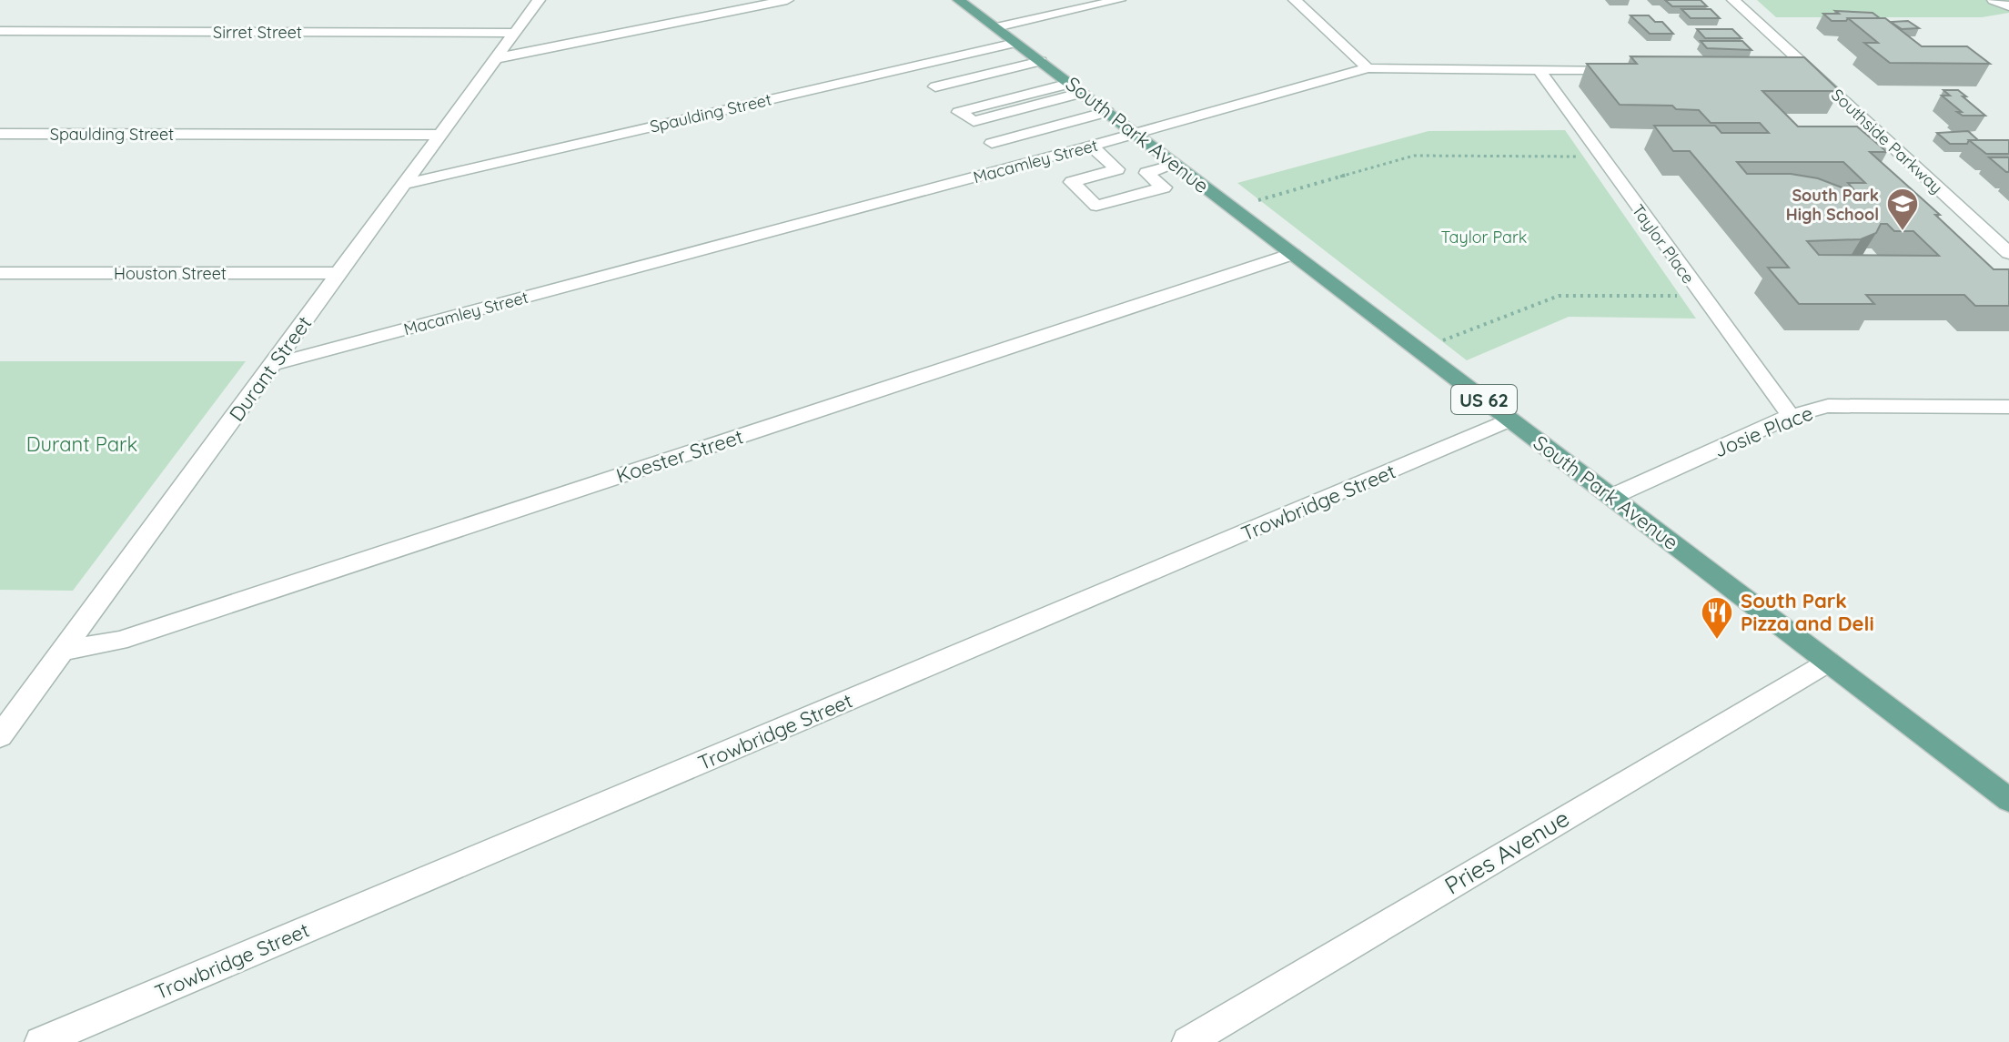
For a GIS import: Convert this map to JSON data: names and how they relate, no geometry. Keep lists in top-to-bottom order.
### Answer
{
  "streets": {
    "main road": ["South Park Avenue", "US 62"],
    "street": [
      "Sirret Street",
      "Spaulding Street",
      "Southside Parkway",
      "Macamley Street",
      "Taylor Place",
      "Houston Street",
      "Durant Street",
      "Josie Place",
      "Koester Street",
      "Trowbridge Street",
      "Pries Avenue"
    ]
  },
  "crossings": [
    ["Sirret Street", "Durant Street"],
    ["Spaulding Street", "South Park Avenue"],
    ["Spaulding Street", "Durant Street"],
    ["South Park Avenue", "Macamley Street"],
    ["South Park Avenue", "Josie Place"],
    ["South Park Avenue", "Koester Street"],
    ["South Park Avenue", "Trowbridge Street"],
    ["South Park Avenue", "Pries Avenue"],
    ["Macamley Street", "Taylor Place"],
    ["Macamley Street", "Durant Street"],
    ["Taylor Place", "Josie Place"],
    ["Houston Street", "Durant Street"],
    ["Durant Street", "Koester Street"]
  ],
  "parks": ["Taylor Park", "Durant Park"],
  "places": {
    "school or university": ["South Park High School"],
    "restaurant": ["South Park Pizza and Deli"]
  }
}
